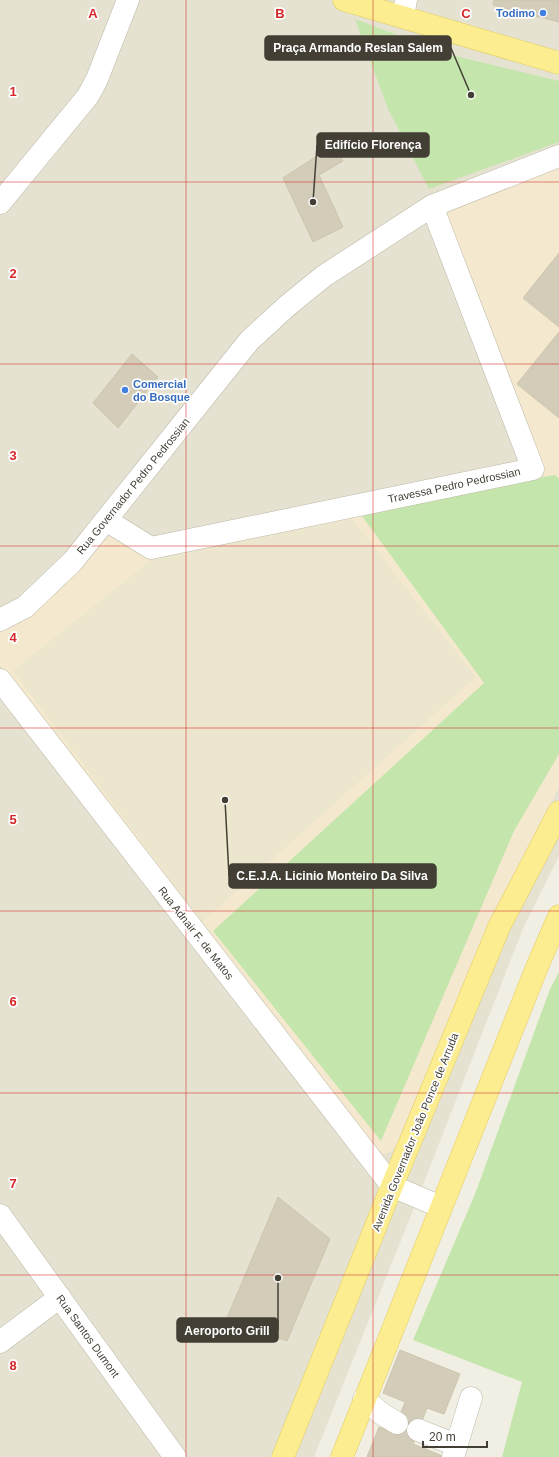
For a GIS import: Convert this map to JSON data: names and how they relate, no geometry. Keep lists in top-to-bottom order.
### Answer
{
  "streets": {
    "main road": ["Avenida Governador João Ponce de Arruda"],
    "street": [
      "Travessa Pedro Pedrossian",
      "Rua Governador Pedro Pedrossian",
      "Rua Adnair F. de Matos",
      "Rua Santos Dumont"
    ]
  },
  "crossings": [
    ["Travessa Pedro Pedrossian", "Rua Governador Pedro Pedrossian"],
    ["Rua Adnair F. de Matos", "Avenida Governador João Ponce de Arruda"]
  ],
  "places": [
    "Todimo",
    "Praça Armando Reslan Salem",
    "Edifício Florença",
    "Comercial do Bosque",
    "C.E.J.A. Licinio Monteiro Da Silva",
    "Aeroporto Grill"
  ],
  "scale_bar": "20 m",
  "grid": {
    "columns": ["A", "B", "C"],
    "rows": [
      "1",
      "2",
      "3",
      "4",
      "5",
      "6",
      "7",
      "8"
    ]
  }
}
